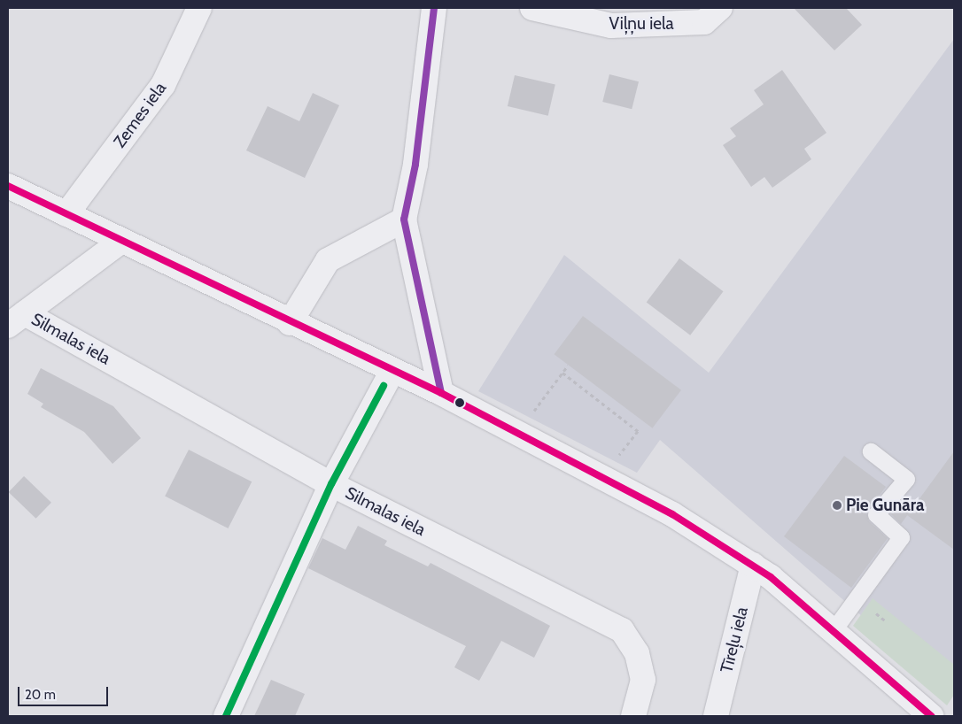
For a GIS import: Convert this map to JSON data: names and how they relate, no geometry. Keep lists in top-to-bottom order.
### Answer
{
  "streets": {
    "street": [
      "Viļņu iela",
      "Zemes iela",
      "Silmalas iela",
      "Tīreļu iela"
    ]
  },
  "places": ["Pie Gunāra"],
  "scale_bar": "20 m"
}
